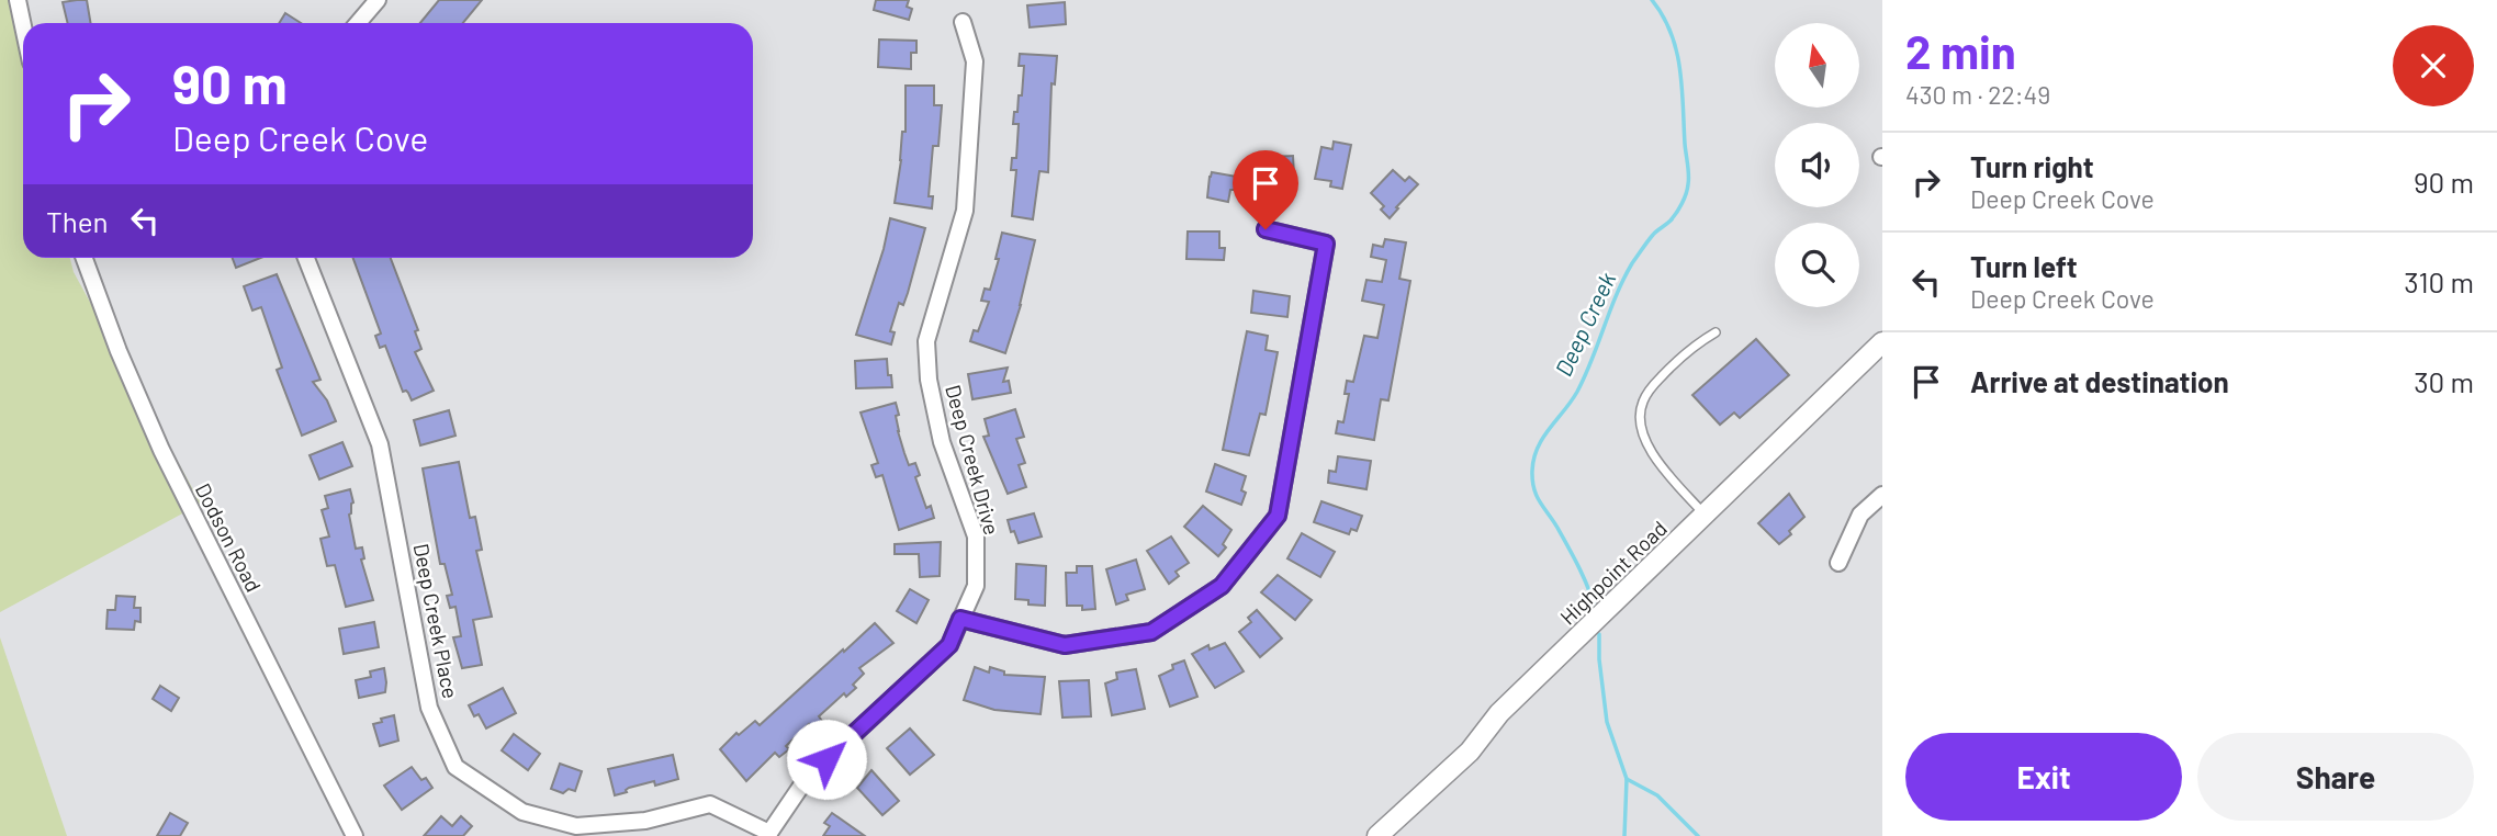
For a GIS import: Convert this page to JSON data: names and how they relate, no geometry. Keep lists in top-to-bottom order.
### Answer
{
  "streets": {
    "street": [
      "Deep Creek Drive",
      "Dodson Road",
      "Highpoint Road",
      "Deep Creek Place"
    ]
  },
  "crossings": [
    ["Deep Creek Drive", "Deep Creek Place"]
  ],
  "water": ["Deep Creek"],
  "north": "top",
  "page": {
    "heading": ["2 min", "430 m · 22:49"],
    "turn": ["90 m", "Deep Creek Cove"],
    "list": [
      {
        "name": "Turn right",
        "note": "Deep Creek Cove",
        "value": "90 m"
      },
      {
        "name": "Turn left",
        "note": "Deep Creek Cove",
        "value": "310 m"
      },
      {
        "name": "Arrive at destination",
        "value": "30 m"
      }
    ],
    "then": "Then",
    "buttons": ["Exit", "Share"]
  }
}
